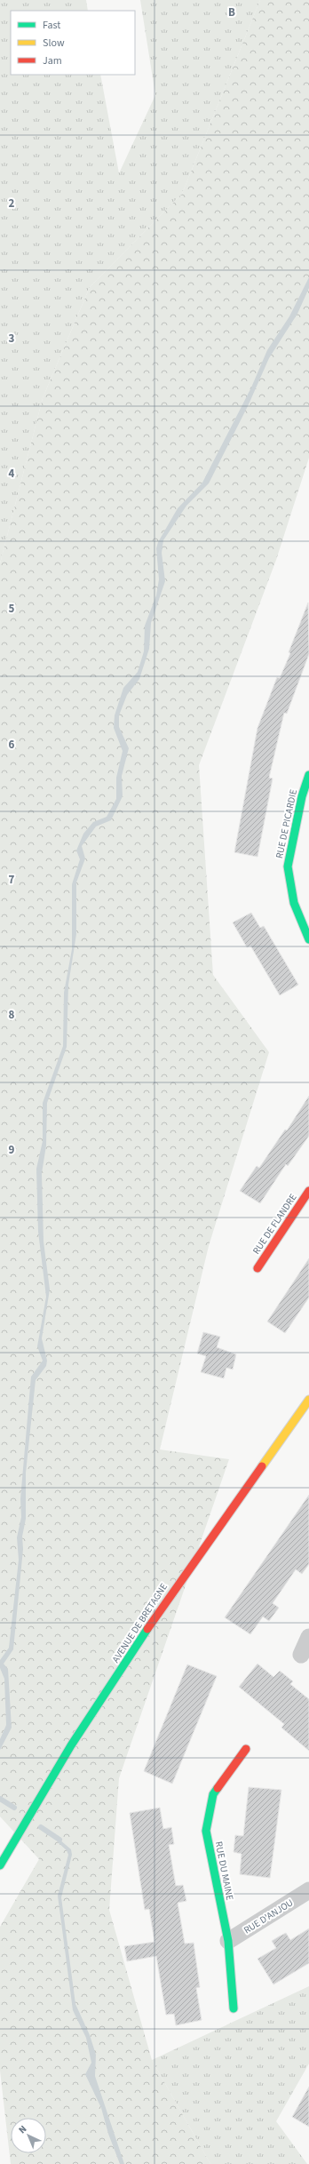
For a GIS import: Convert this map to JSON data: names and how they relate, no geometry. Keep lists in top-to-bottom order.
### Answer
{
  "streets": {
    "street": [
      "RUE DE PICARDIE",
      "RUE DE FLANDRE",
      "AVENUE DE BRETAGNE",
      "RUE DU MAINE",
      "RUE D'ANJOU"
    ]
  },
  "crossings": [
    ["RUE DU MAINE", "RUE D'ANJOU"]
  ],
  "legend": ["Fast", "Slow", "Jam"],
  "north": "top left",
  "grid": {
    "columns": ["B"],
    "rows": [
      "2",
      "3",
      "4",
      "5",
      "6",
      "7",
      "8",
      "9"
    ]
  }
}
